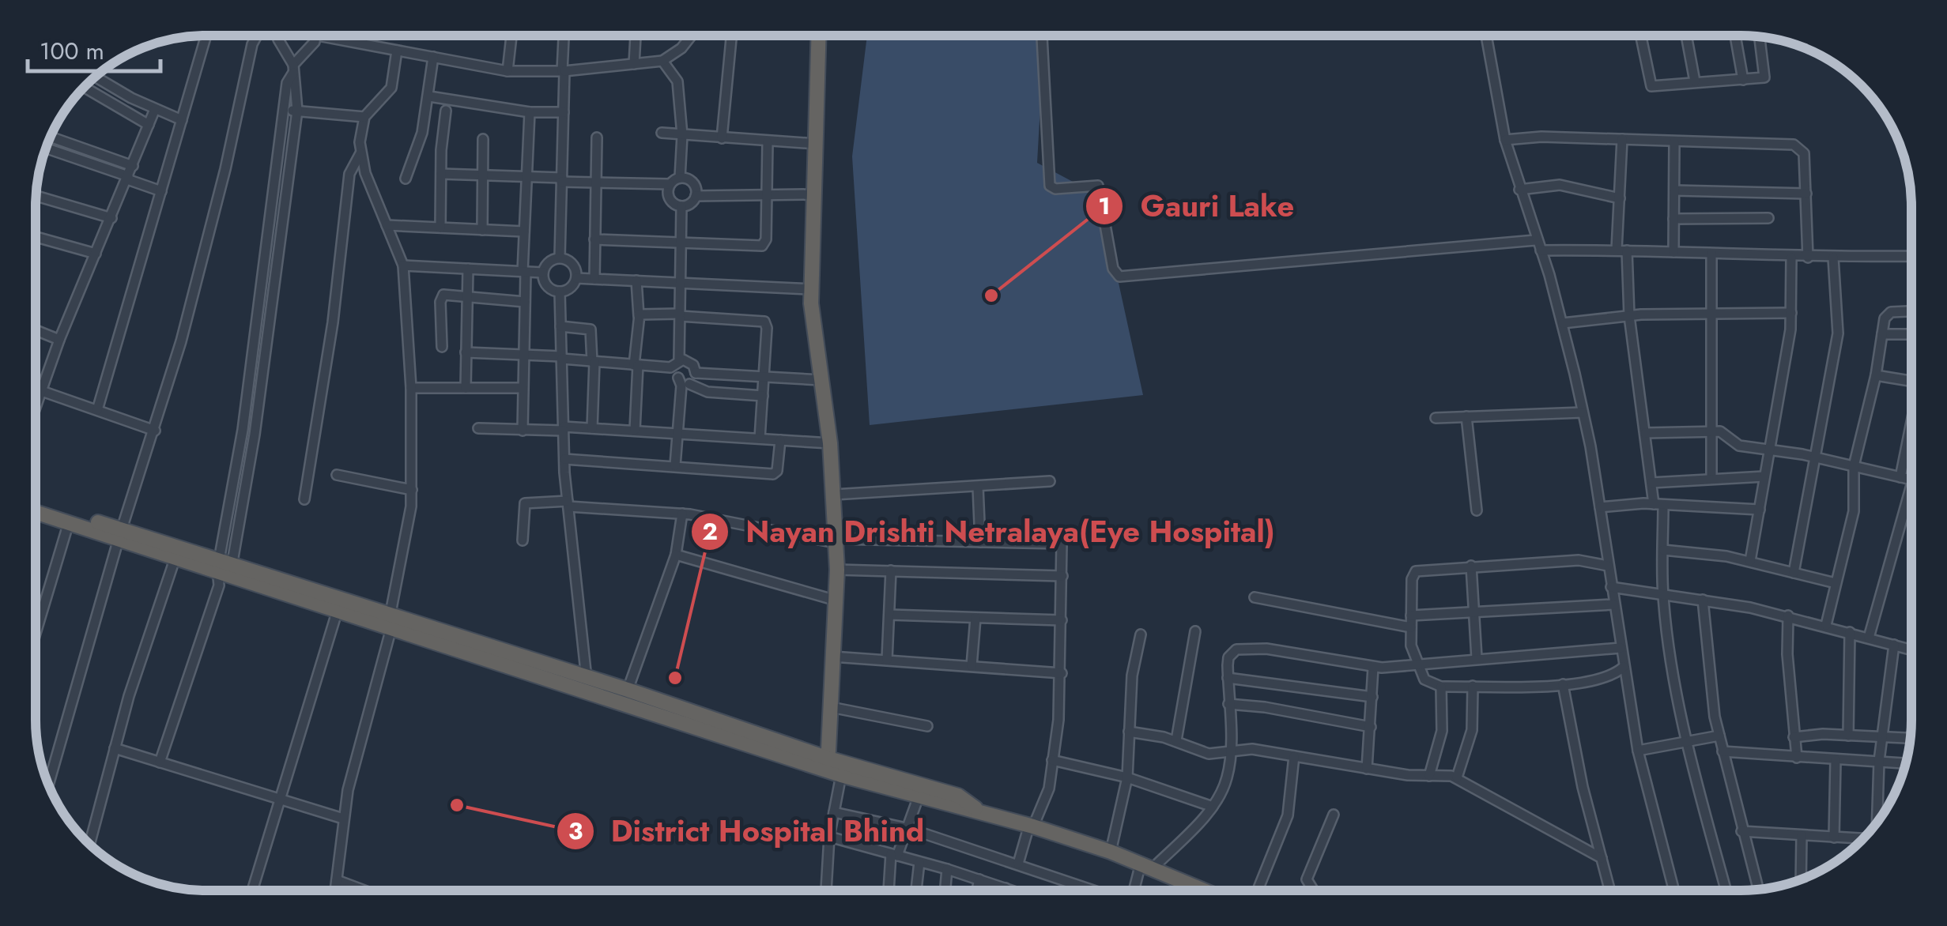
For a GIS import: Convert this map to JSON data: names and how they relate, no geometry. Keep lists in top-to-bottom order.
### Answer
{
  "places": ["Gauri Lake", "Nayan Drishti Netralaya(Eye Hospital)", "District Hospital Bhind"],
  "scale_bar": "100 m"
}
